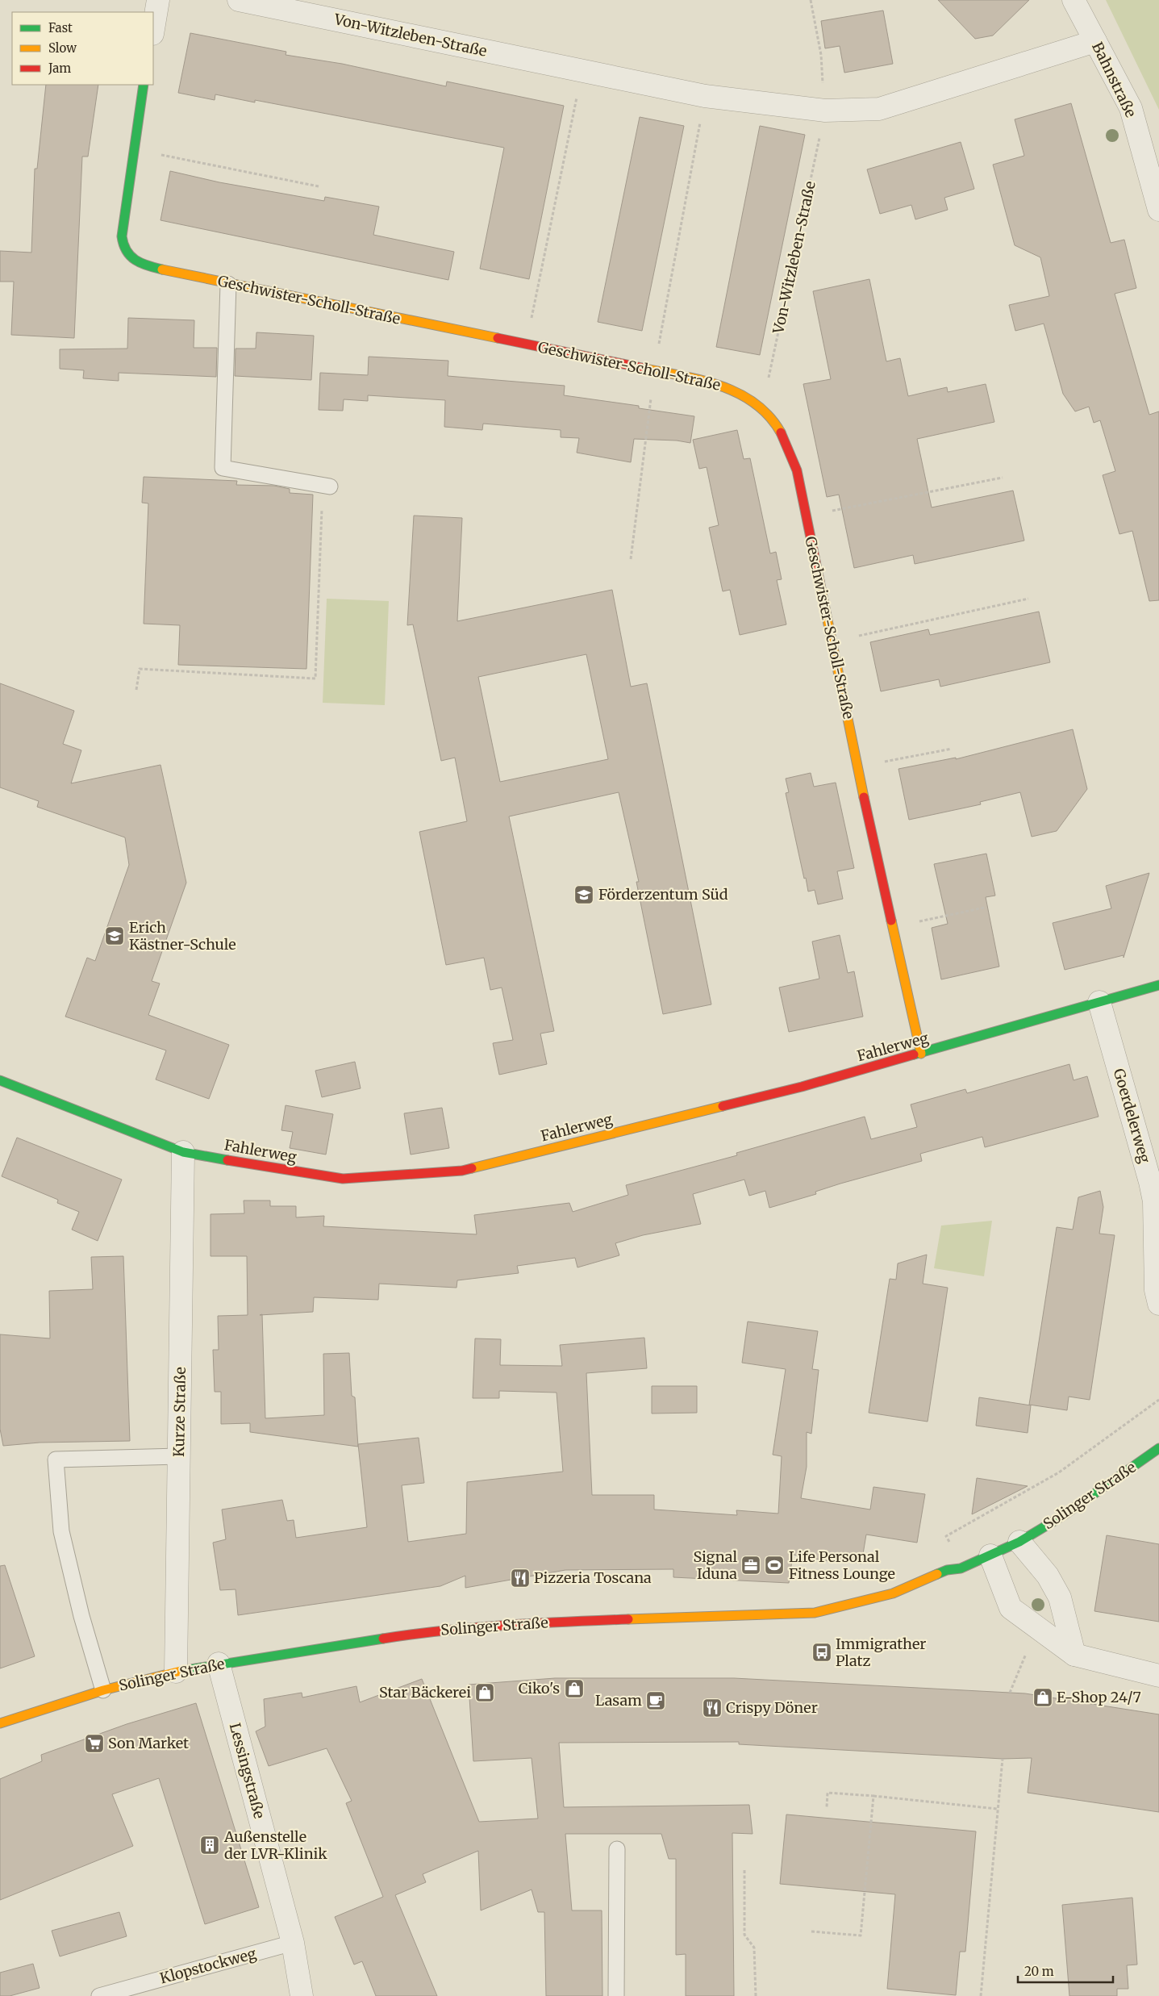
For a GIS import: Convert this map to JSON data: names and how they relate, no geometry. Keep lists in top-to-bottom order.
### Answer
{
  "streets": {
    "street": [
      "Von-Witzleben-Straße",
      "Bahnstraße",
      "Geschwister-Scholl-Straße",
      "Fahlerweg",
      "Goerdelerweg",
      "Kurze Straße",
      "Solinger Straße",
      "Lessingstraße"
    ],
    "lane": ["Klopstockweg"]
  },
  "crossings": [
    ["Von-Witzleben-Straße", "Bahnstraße"],
    ["Von-Witzleben-Straße", "Geschwister-Scholl-Straße"],
    ["Geschwister-Scholl-Straße", "Fahlerweg"],
    ["Fahlerweg", "Goerdelerweg"],
    ["Fahlerweg", "Kurze Straße"],
    ["Kurze Straße", "Solinger Straße"],
    ["Solinger Straße", "Lessingstraße"],
    ["Lessingstraße", "Klopstockweg"]
  ],
  "places": {
    "school or university": ["Förderzentum Süd", "Erich Kästner-Schule"],
    "office": ["Signal Iduna"],
    "sports": ["Life Personal Fitness Lounge"],
    "restaurant": ["Pizzeria Toscana", "Crispy Döner"],
    "bus stop": ["Immigrather Platz"],
    "shop": ["Ciko's", "Star Bäckerei", "E-Shop 24/7"],
    "cafe": ["Lasam"],
    "supermarket": ["Son Market"],
    "building": ["Außenstelle der LVR-Klinik"]
  },
  "legend": ["Fast", "Slow", "Jam"],
  "scale_bar": "20 m"
}
